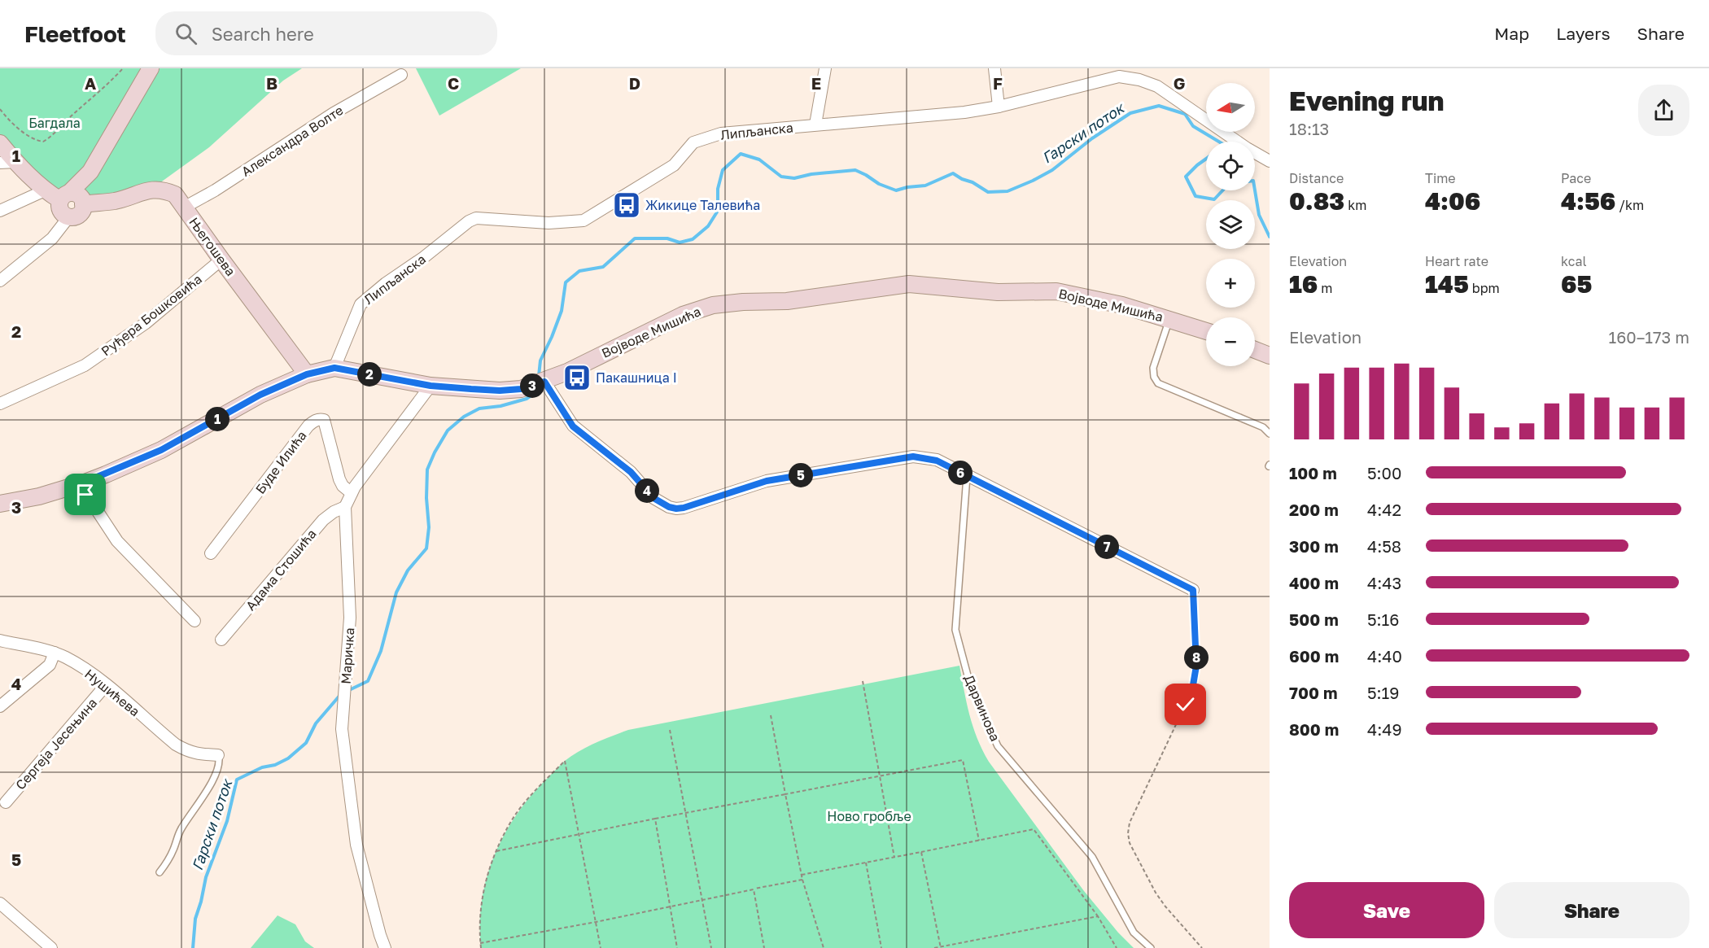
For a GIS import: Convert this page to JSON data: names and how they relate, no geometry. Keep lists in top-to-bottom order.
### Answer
{
  "streets": {
    "street": [
      "Липљанска",
      "Александра Волте",
      "Његошева",
      "Војводе Мишића",
      "Руђера Бошковића",
      "Буде Илића",
      "Адама Стошића",
      "Маричка",
      "Нушићева",
      "Сергеја Јесењина"
    ],
    "lane": ["Дарвинова"]
  },
  "crossings": [
    ["Липљанска", "Војводе Мишића"],
    ["Александра Волте", "Његошева"],
    ["Његошева", "Војводе Мишића"],
    ["Његошева", "Руђера Бошковића"],
    ["Војводе Мишића", "Маричка"],
    ["Буде Илића", "Маричка"],
    ["Адама Стошића", "Маричка"],
    ["Нушићева", "Сергеја Јесењина"]
  ],
  "water": ["Гарски поток"],
  "parks": ["Багдала", "Ново гробље"],
  "places": {
    "bus stop": ["Жикице Талевића", "Пакашница I"]
  },
  "north": "left",
  "page": {
    "header": "Fleetfoot",
    "search": "Search here",
    "nav": ["Map", "Layers", "Share"],
    "heading": ["Evening run", "18:13"],
    "map_buttons": ["+", "−"],
    "stats": [
      ["Distance", "0.83 km"],
      ["Time", "4:06"],
      ["Pace", "4:56 /km"],
      ["Elevation", "16 m"],
      ["Heart rate", "145 bpm"],
      ["kcal", "65"]
    ],
    "chart": ["Elevation", "160–173 m"],
    "pins": [
      "2",
      "3",
      "1",
      "6",
      "5",
      "4",
      "7",
      "8"
    ],
    "list": [
      {
        "name": "100 m",
        "note": "5:00"
      },
      {
        "name": "200 m",
        "note": "4:42"
      },
      {
        "name": "300 m",
        "note": "4:58"
      },
      {
        "name": "400 m",
        "note": "4:43"
      },
      {
        "name": "500 m",
        "note": "5:16"
      },
      {
        "name": "600 m",
        "note": "4:40"
      },
      {
        "name": "700 m",
        "note": "5:19"
      },
      {
        "name": "800 m",
        "note": "4:49"
      }
    ],
    "buttons": ["Save", "Share"]
  },
  "grid": {
    "columns": [
      "A",
      "B",
      "C",
      "D",
      "E",
      "F",
      "G"
    ],
    "rows": [
      "1",
      "2",
      "3",
      "4",
      "5"
    ]
  }
}
